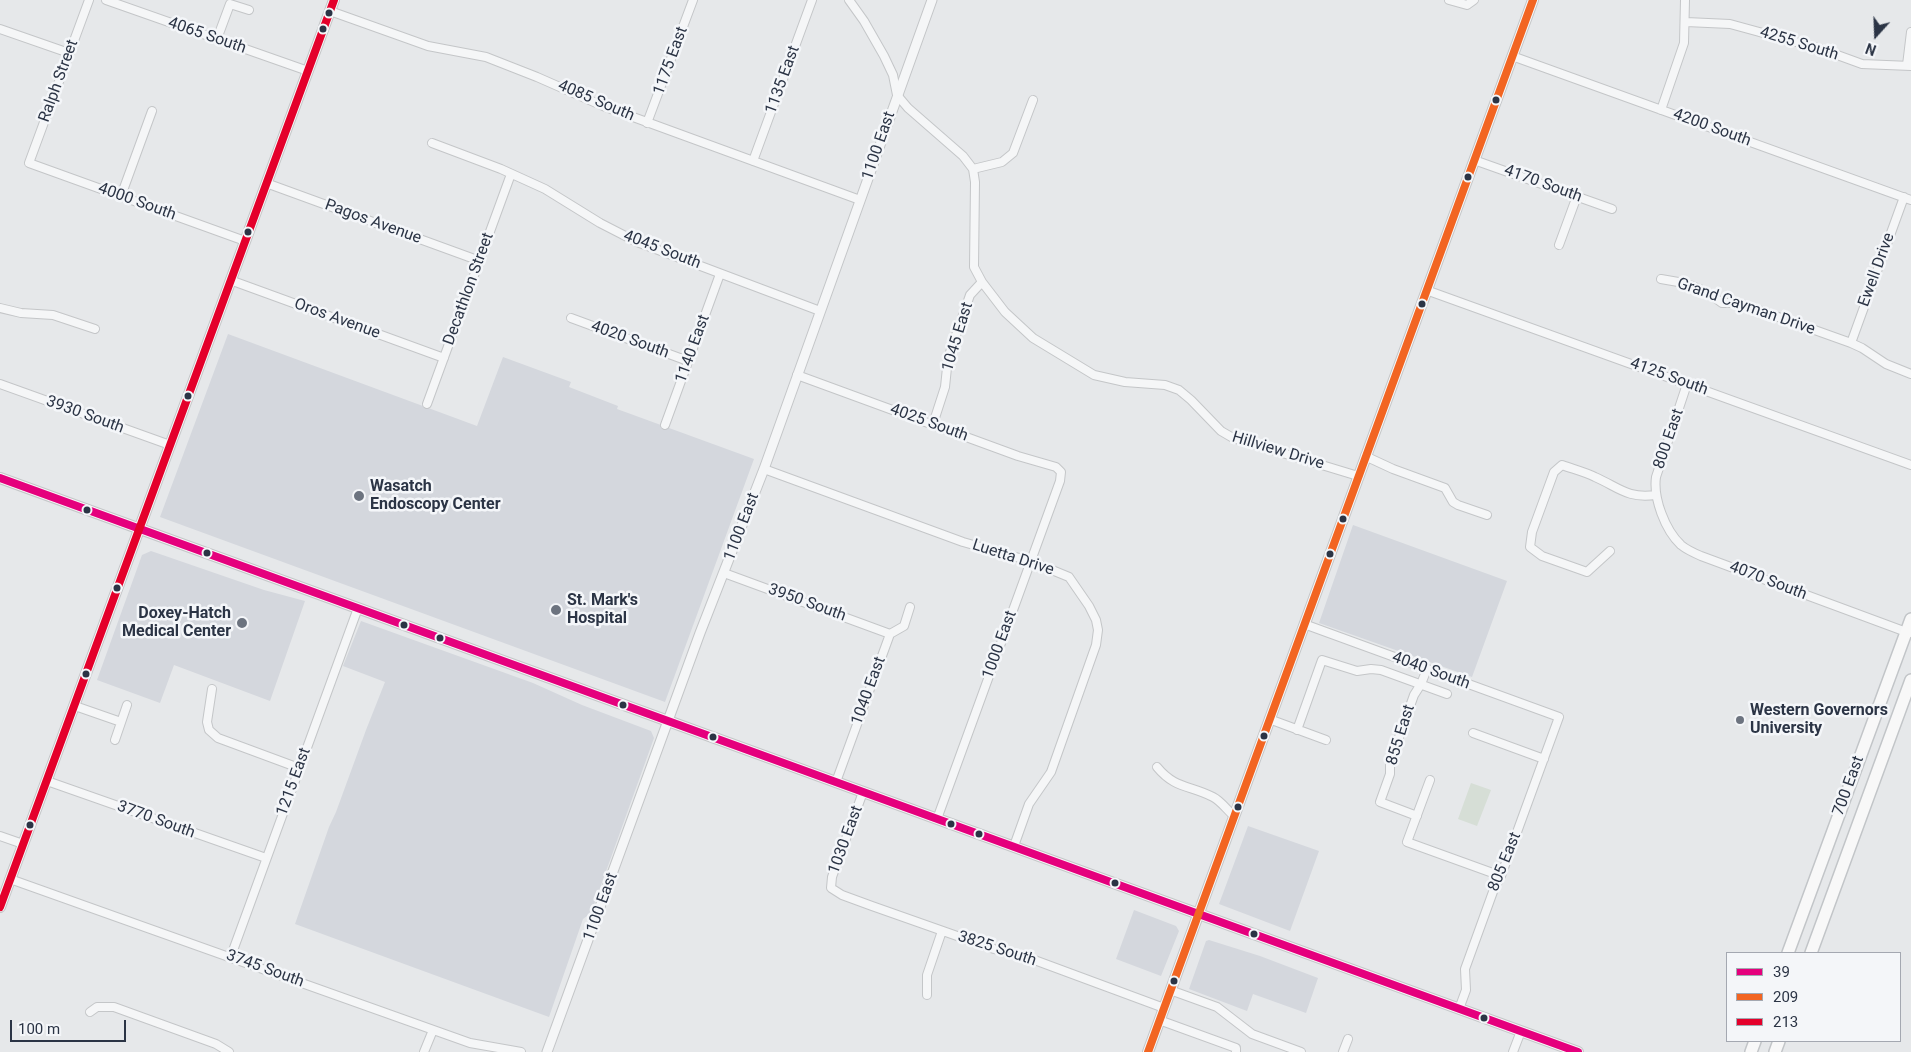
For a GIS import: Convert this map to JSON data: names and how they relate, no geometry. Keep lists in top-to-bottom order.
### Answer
{
  "streets": {
    "main road": ["700 East"],
    "street": [
      "4065 South",
      "4255 South",
      "1175 East",
      "1135 East",
      "Ralph Street",
      "4085 South",
      "4200 South",
      "1100 East",
      "4170 South",
      "4000 South",
      "Pagos Avenue",
      "4045 South",
      "Ewell Drive",
      "Decathlon Street",
      "Grand Cayman Drive",
      "Oros Avenue",
      "1045 East",
      "4020 South",
      "1140 East",
      "4125 South",
      "3930 South",
      "4025 South",
      "800 East",
      "Hillview Drive",
      "Luetta Drive",
      "4070 South",
      "3950 South",
      "1000 East",
      "4040 South",
      "1040 East",
      "855 East",
      "1215 East",
      "3770 South",
      "1030 East",
      "805 East",
      "3825 South",
      "3745 South"
    ]
  },
  "crossings": [
    ["1175 East", "4085 South"],
    ["1135 East", "4085 South"],
    ["Ralph Street", "4000 South"],
    ["4085 South", "1100 East"],
    ["4200 South", "Ewell Drive"],
    ["1100 East", "4045 South"],
    ["1100 East", "4025 South"],
    ["1100 East", "Luetta Drive"],
    ["1100 East", "3950 South"],
    ["Pagos Avenue", "Decathlon Street"],
    ["4045 South", "Decathlon Street"],
    ["4045 South", "1140 East"],
    ["Ewell Drive", "Grand Cayman Drive"],
    ["Decathlon Street", "Oros Avenue"],
    ["1045 East", "4025 South"],
    ["1045 East", "Hillview Drive"],
    ["4020 South", "1140 East"],
    ["4125 South", "800 East"],
    ["4025 South", "1000 East"],
    ["800 East", "4070 South"],
    ["Luetta Drive", "1000 East"],
    ["4070 South", "700 East"],
    ["3950 South", "1040 East"],
    ["4040 South", "855 East"],
    ["4040 South", "805 East"],
    ["1215 East", "3770 South"],
    ["1215 East", "3745 South"],
    ["1030 East", "3825 South"]
  ],
  "places": [
    "Wasatch Endoscopy Center",
    "St. Mark's Hospital",
    "Doxey-Hatch Medical Center",
    "Western Governors University"
  ],
  "lines": ["transit line 209", "transit line 213", "transit line 39"],
  "legend": ["39", "209", "213"],
  "scale_bar": "100 m",
  "north": "bottom"
}
